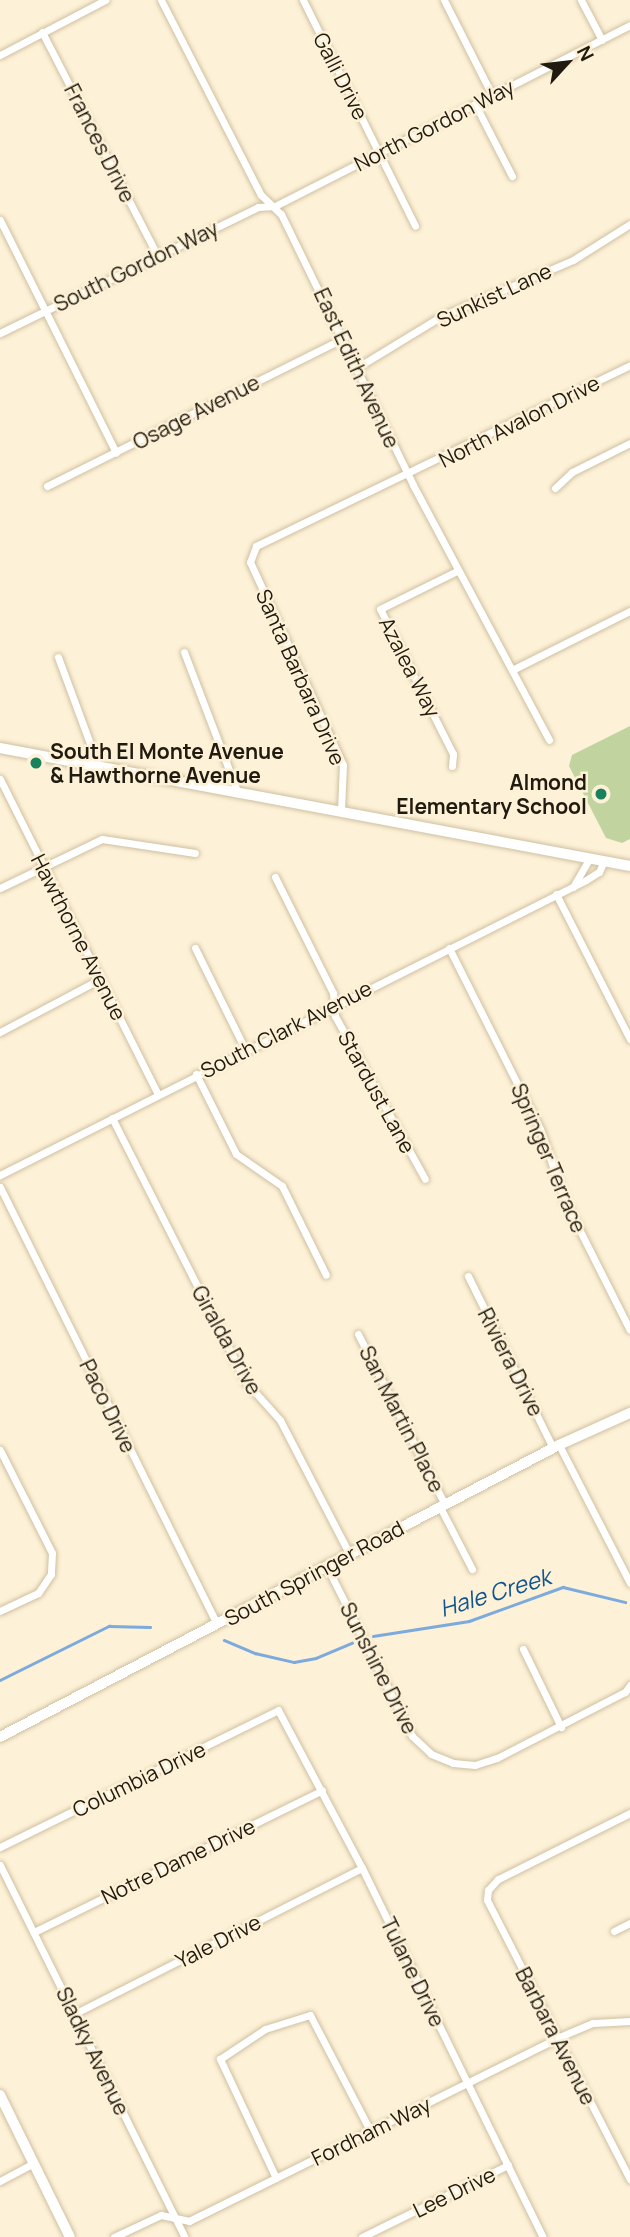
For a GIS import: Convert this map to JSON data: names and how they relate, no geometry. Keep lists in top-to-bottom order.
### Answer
{
  "streets": {
    "street": [
      "Galli Drive",
      "North Gordon Way",
      "Frances Drive",
      "South Gordon Way",
      "Sunkist Lane",
      "East Edith Avenue",
      "Osage Avenue",
      "North Avalon Drive",
      "Azalea Way",
      "Santa Barbara Drive",
      "Hawthorne Avenue",
      "South Clark Avenue",
      "Stardust Lane",
      "Springer Terrace",
      "Giralda Drive",
      "Riviera Drive",
      "Paco Drive",
      "San Martin Place",
      "South Springer Road",
      "Sunshine Drive",
      "Columbia Drive",
      "Notre Dame Drive",
      "Yale Drive",
      "Tulane Drive",
      "Barbara Avenue",
      "Sladky Avenue",
      "Fordham Way",
      "Lee Drive"
    ]
  },
  "crossings": [
    ["Galli Drive", "North Gordon Way"],
    ["North Gordon Way", "South Gordon Way"],
    ["North Gordon Way", "East Edith Avenue"],
    ["Frances Drive", "South Gordon Way"],
    ["South Gordon Way", "East Edith Avenue"],
    ["Sunkist Lane", "East Edith Avenue"],
    ["East Edith Avenue", "Osage Avenue"],
    ["East Edith Avenue", "North Avalon Drive"],
    ["East Edith Avenue", "Azalea Way"],
    ["North Avalon Drive", "Santa Barbara Drive"],
    ["Hawthorne Avenue", "South Clark Avenue"],
    ["South Clark Avenue", "Stardust Lane"],
    ["South Clark Avenue", "Springer Terrace"],
    ["South Clark Avenue", "Giralda Drive"],
    ["Giralda Drive", "South Springer Road"],
    ["Riviera Drive", "South Springer Road"],
    ["Paco Drive", "South Springer Road"],
    ["San Martin Place", "South Springer Road"],
    ["South Springer Road", "Sunshine Drive"],
    ["Columbia Drive", "Tulane Drive"],
    ["Notre Dame Drive", "Tulane Drive"],
    ["Notre Dame Drive", "Sladky Avenue"],
    ["Yale Drive", "Tulane Drive"],
    ["Yale Drive", "Sladky Avenue"],
    ["Tulane Drive", "Fordham Way"],
    ["Tulane Drive", "Lee Drive"],
    ["Barbara Avenue", "Fordham Way"],
    ["Sladky Avenue", "Fordham Way"]
  ],
  "water": ["Hale Creek"],
  "places": ["South El Monte Avenue & Hawthorne Avenue", "Almond Elementary School"],
  "north": "top right"
}
